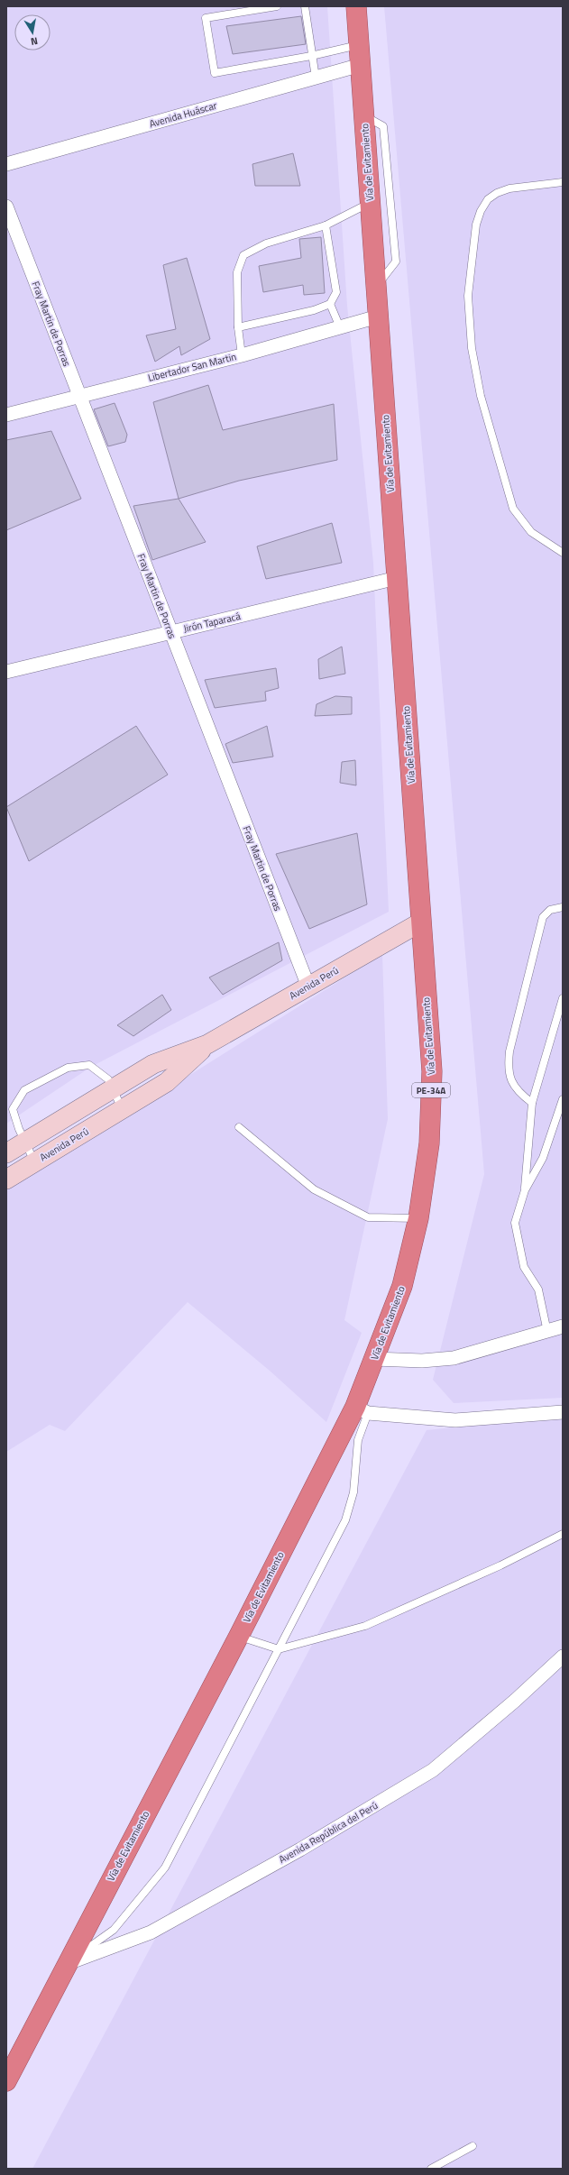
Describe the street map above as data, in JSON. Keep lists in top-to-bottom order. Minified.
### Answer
{"streets":{"highway":["Vía de Evitamiento","PE-34A"],"main road":["Avenida Perú"],"street":["Avenida Huáscar","Fray Martin de Porras","Libertador San Martin","Jirón Taparacá","Avenida República del Perú"]},"crossings":[["Avenida Huáscar","Vía de Evitamiento"],["Vía de Evitamiento","Libertador San Martin"],["Vía de Evitamiento","Jirón Taparacá"],["Vía de Evitamiento","Avenida Perú"],["Vía de Evitamiento","Avenida República del Perú"],["Fray Martin de Porras","Libertador San Martin"],["Fray Martin de Porras","Jirón Taparacá"],["Fray Martin de Porras","Avenida Perú"]],"north":"bottom"}
